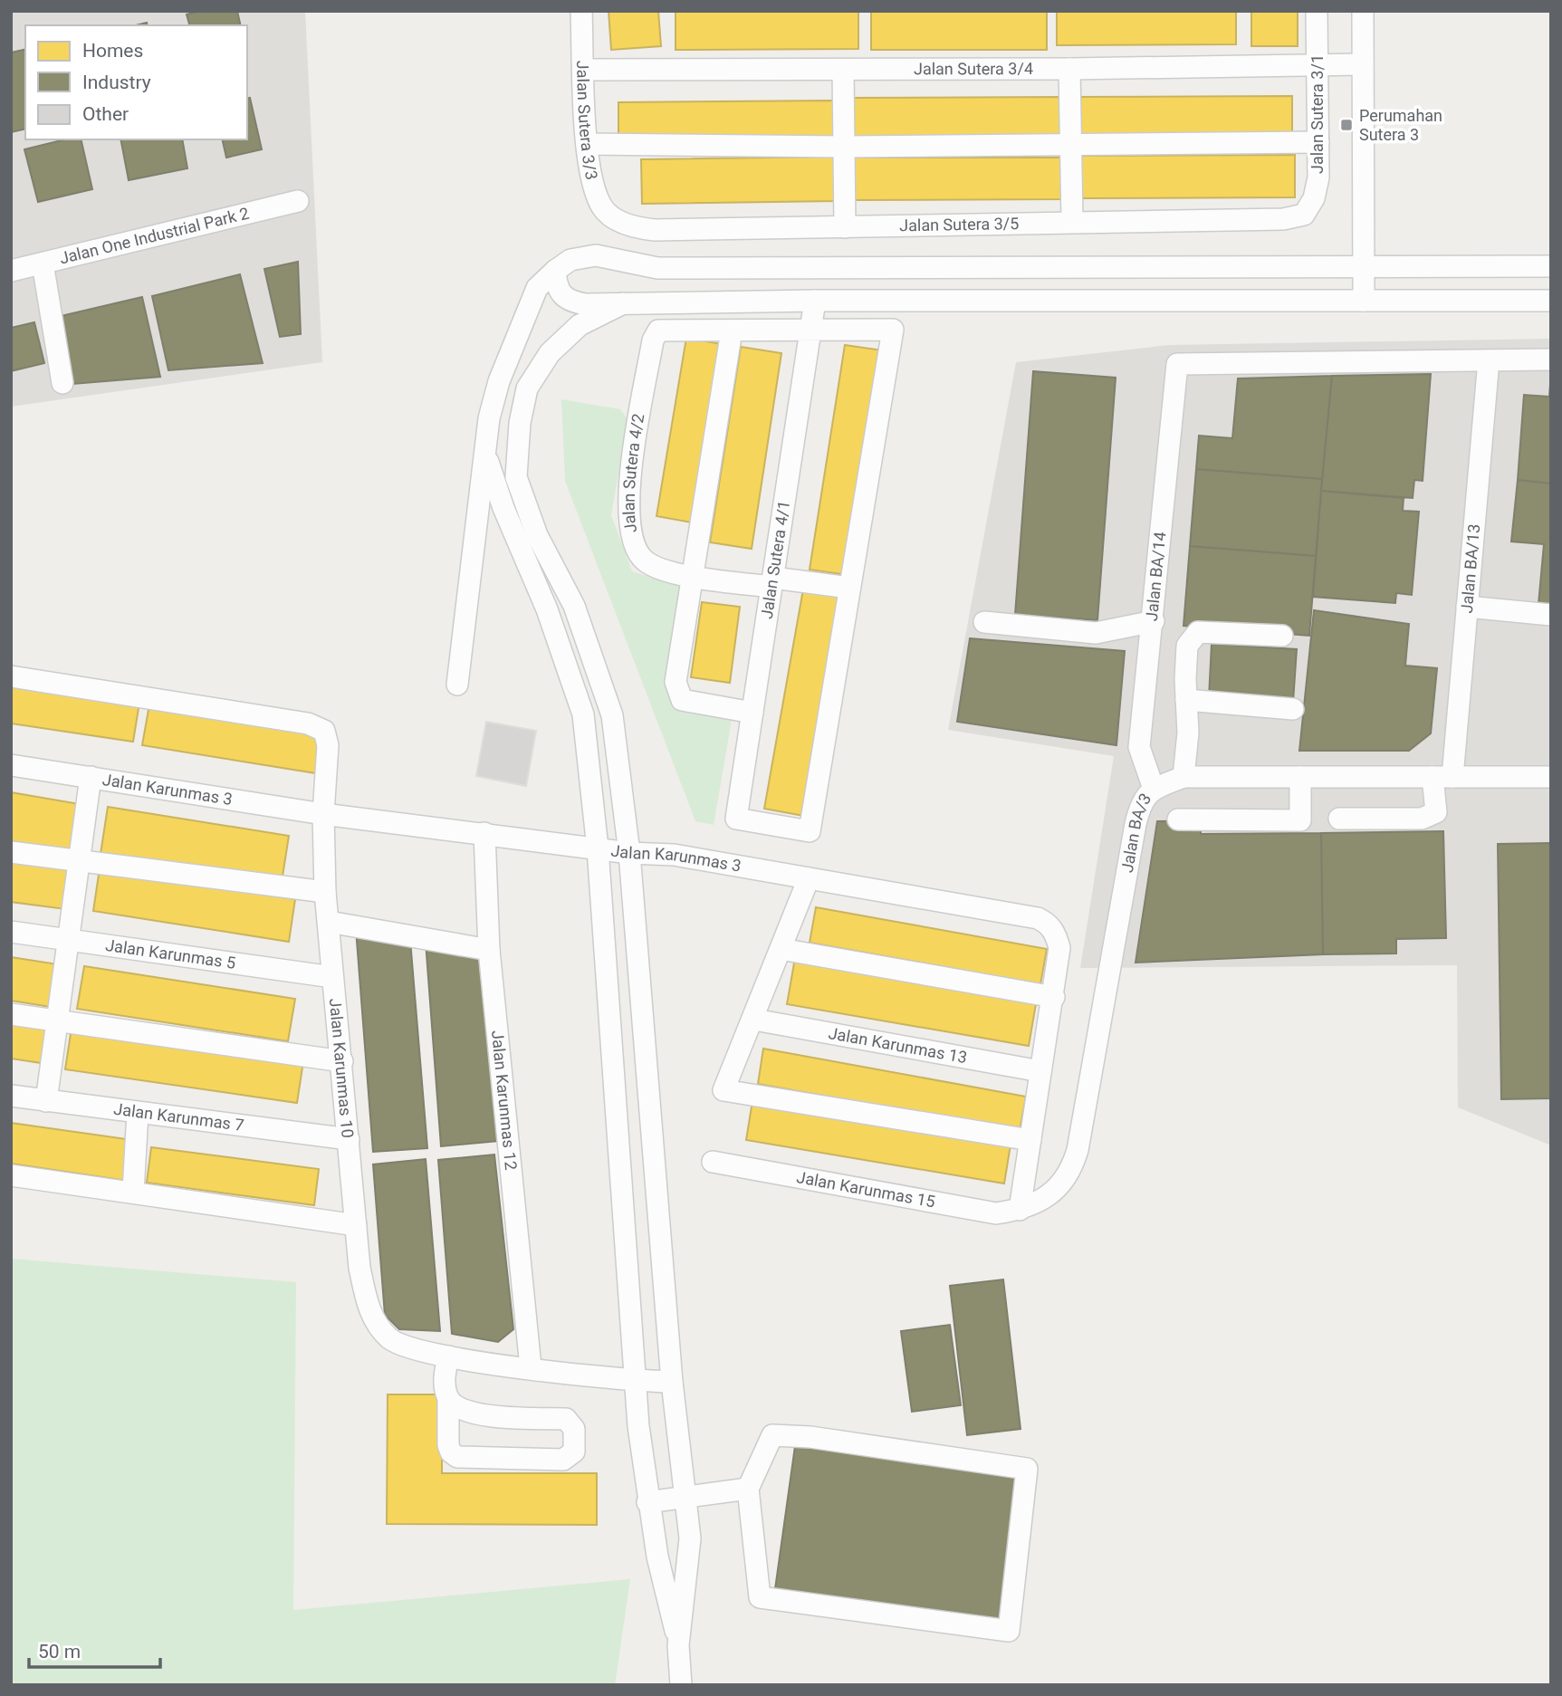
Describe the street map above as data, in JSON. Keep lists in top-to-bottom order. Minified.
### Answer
{"streets":{"street":["Jalan Sutera 3/4","Jalan Sutera 3/1","Jalan Sutera 3/3","Jalan Sutera 3/5","Jalan One Industrial Park 2","Jalan Sutera 4/2","Jalan Sutera 4/1","Jalan BA/13","Jalan BA/14","Jalan Karunmas 3","Jalan BA/3","Jalan Karunmas 5","Jalan Karunmas 13","Jalan Karunmas 10","Jalan Karunmas 12","Jalan Karunmas 7","Jalan Karunmas 15"]},"crossings":[["Jalan Sutera 3/4","Jalan Sutera 3/1"],["Jalan Sutera 3/4","Jalan Sutera 3/3"],["Jalan Sutera 3/1","Jalan Sutera 3/5"],["Jalan Sutera 3/3","Jalan Sutera 3/5"],["Jalan Sutera 4/2","Jalan Sutera 4/1"],["Jalan BA/13","Jalan BA/14"],["Jalan BA/13","Jalan BA/3"],["Jalan BA/14","Jalan BA/3"],["Jalan Karunmas 3","Jalan BA/3"],["Jalan Karunmas 3","Jalan Karunmas 13"],["Jalan Karunmas 3","Jalan Karunmas 10"],["Jalan Karunmas 3","Jalan Karunmas 12"],["Jalan Karunmas 3","Jalan Karunmas 15"],["Jalan BA/3","Jalan Karunmas 15"],["Jalan Karunmas 5","Jalan Karunmas 10"],["Jalan Karunmas 10","Jalan Karunmas 7"]],"places":{"transit":["Perumahan Sutera 3"]},"legend":["Homes","Industry","Other"],"scale_bar":"50 m"}
